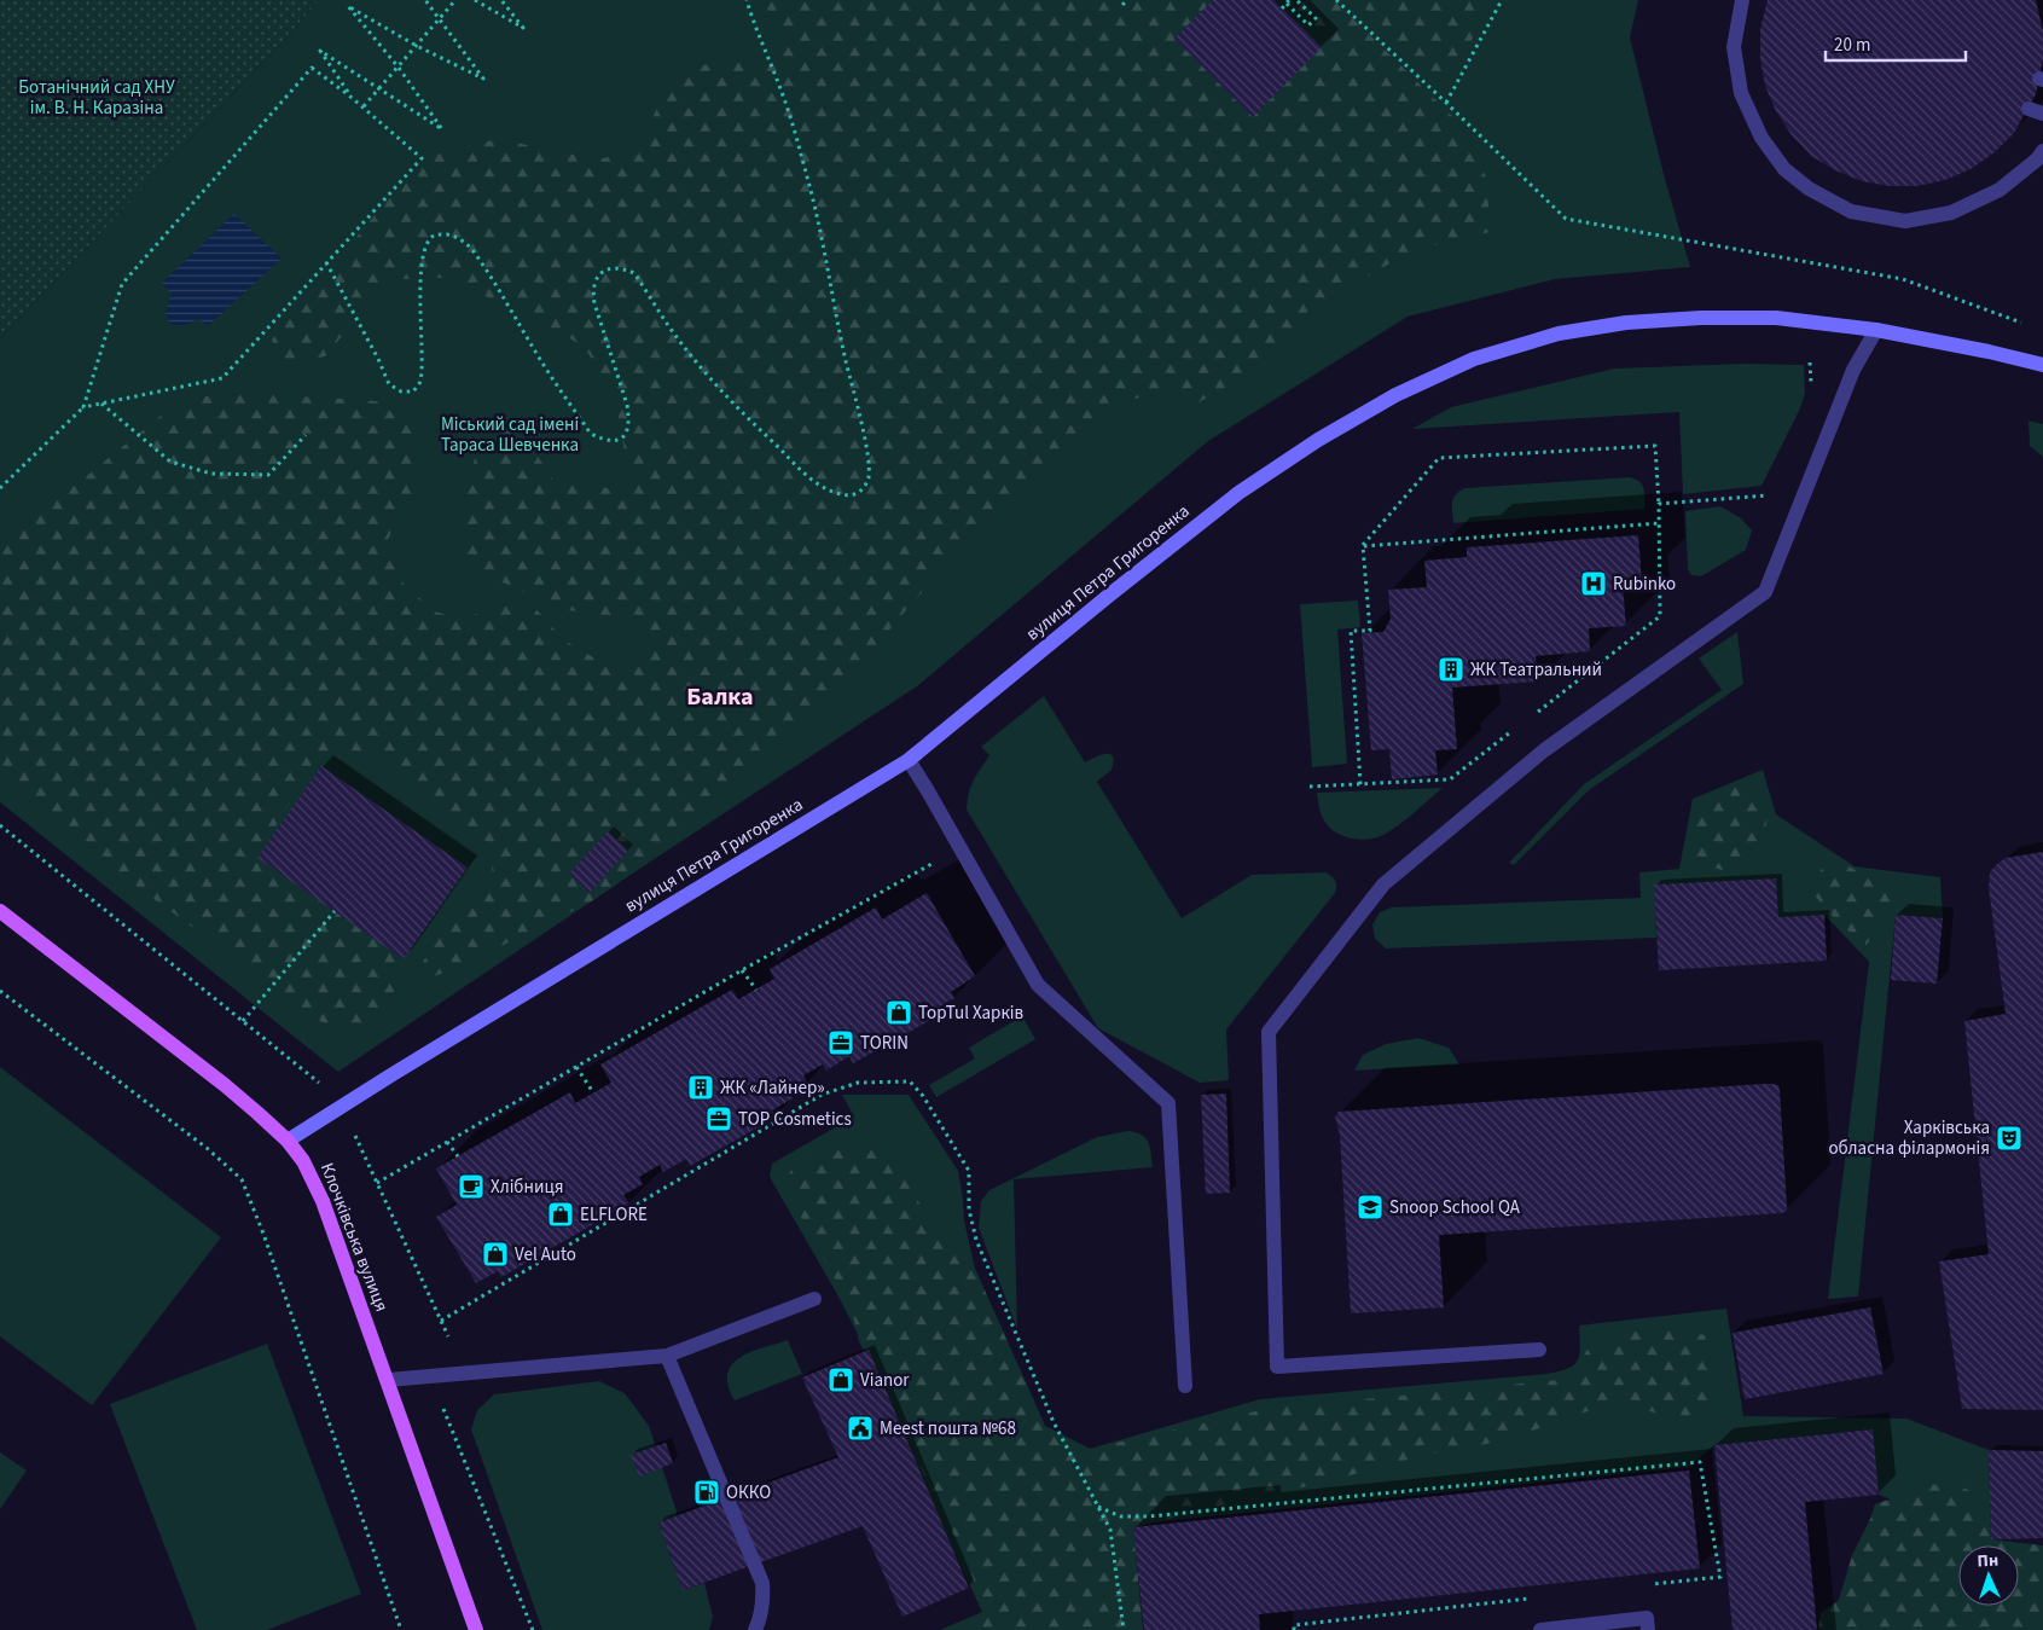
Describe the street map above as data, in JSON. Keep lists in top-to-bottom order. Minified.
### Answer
{"streets":{"main road":["Клочківська вулиця"],"street":["вулиця Петра Григоренка"]},"crossings":[["вулиця Петра Григоренка","Клочківська вулиця"]],"districts":["Балка"],"parks":["Ботанічний сад ХНУ ім. В. Н. Каразіна","Міський сад імені Тараса Шевченка"],"places":{"hospital":["Rubinko"],"building":["ЖК Театральний","ЖК «Лайнер»"],"shop":["TopTul Харків","ELFLORE","Vel Auto","Vianor"],"office":["TORIN","TOP Cosmetics"],"theatre":["Харківська обласна філармонія"],"cafe":["Хлібниця"],"school or university":["Snoop School QA"],"public building":["Meest пошта №68"],"fuel station":["ОККО"]},"scale_bar":"20 m","north":"top"}
